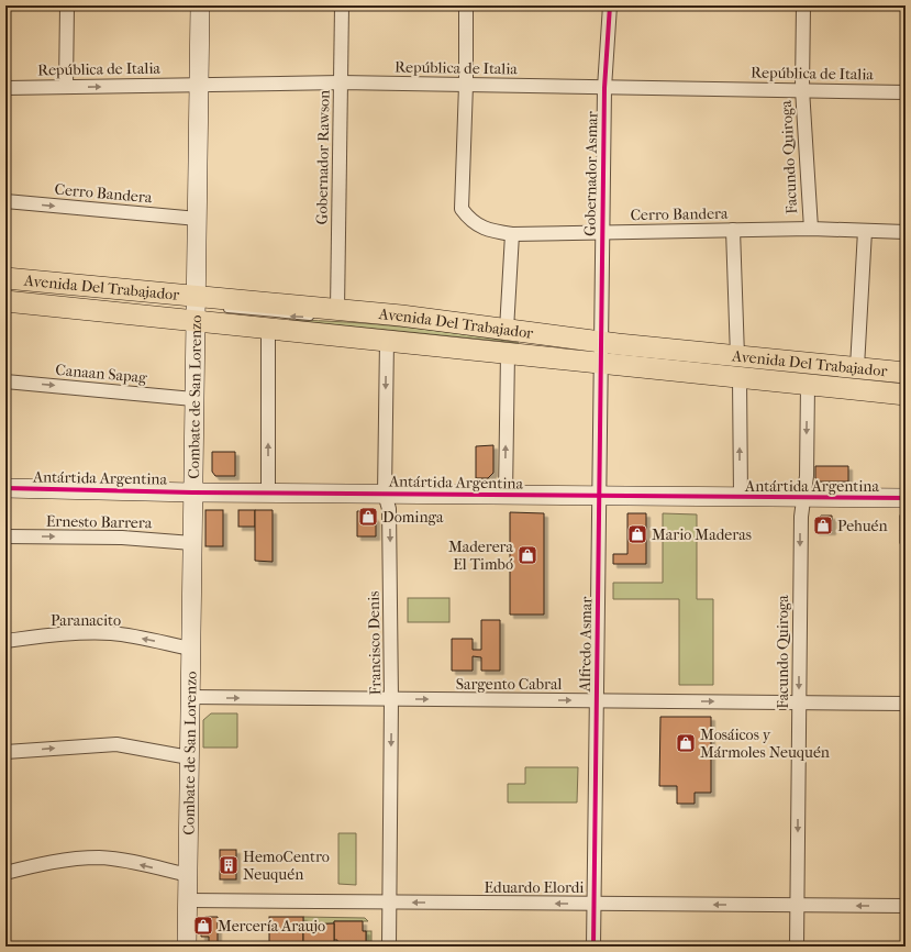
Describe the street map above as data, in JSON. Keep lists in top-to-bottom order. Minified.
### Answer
{"streets":{"main road":["Avenida Del Trabajador","Combate de San Lorenzo","Antártida Argentina"],"street":["República de Italia","Gobernador Rawson","Facundo Quiroga","Gobernador Asmar","Cerro Bandera","Canaan Sapag","Ernesto Barrera","Paranacito","Francisco Denis","Alfredo Asmar","Sargento Cabral","Eduardo Elordi"]},"crossings":[["República de Italia","Gobernador Rawson"],["República de Italia","Facundo Quiroga"],["República de Italia","Gobernador Asmar"],["República de Italia","Cerro Bandera"],["República de Italia","Combate de San Lorenzo"],["Gobernador Rawson","Avenida Del Trabajador"],["Facundo Quiroga","Cerro Bandera"],["Facundo Quiroga","Avenida Del Trabajador"],["Facundo Quiroga","Antártida Argentina"],["Facundo Quiroga","Sargento Cabral"],["Facundo Quiroga","Eduardo Elordi"],["Gobernador Asmar","Cerro Bandera"],["Gobernador Asmar","Avenida Del Trabajador"],["Gobernador Asmar","Alfredo Asmar"],["Cerro Bandera","Combate de San Lorenzo"],["Avenida Del Trabajador","Combate de San Lorenzo"],["Avenida Del Trabajador","Francisco Denis"],["Avenida Del Trabajador","Alfredo Asmar"],["Canaan Sapag","Combate de San Lorenzo"],["Combate de San Lorenzo","Antártida Argentina"],["Combate de San Lorenzo","Ernesto Barrera"],["Combate de San Lorenzo","Paranacito"],["Combate de San Lorenzo","Sargento Cabral"],["Combate de San Lorenzo","Eduardo Elordi"],["Antártida Argentina","Francisco Denis"],["Antártida Argentina","Alfredo Asmar"],["Francisco Denis","Sargento Cabral"],["Francisco Denis","Eduardo Elordi"],["Alfredo Asmar","Sargento Cabral"],["Alfredo Asmar","Eduardo Elordi"]],"one_way":["Facundo Quiroga","Canaan Sapag","Ernesto Barrera","Francisco Denis","Sargento Cabral","Eduardo Elordi"],"places":{"shop":["Dominga","Pehuén","Mario Maderas","Maderera El Timbó","Mosáicos y Mármoles Neuquén","Mercería Araujo"],"building":["HemoCentro Neuquén"]}}
